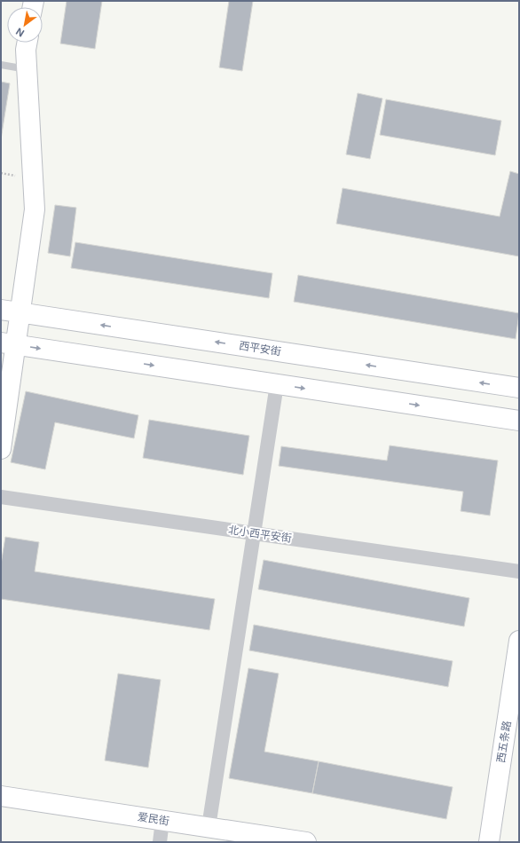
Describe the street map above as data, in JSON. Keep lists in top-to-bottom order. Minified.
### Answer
{"streets":{"main road":["西平安街","西五条路","爱民街"],"street":["北小西平安街"]},"north":"bottom left"}
